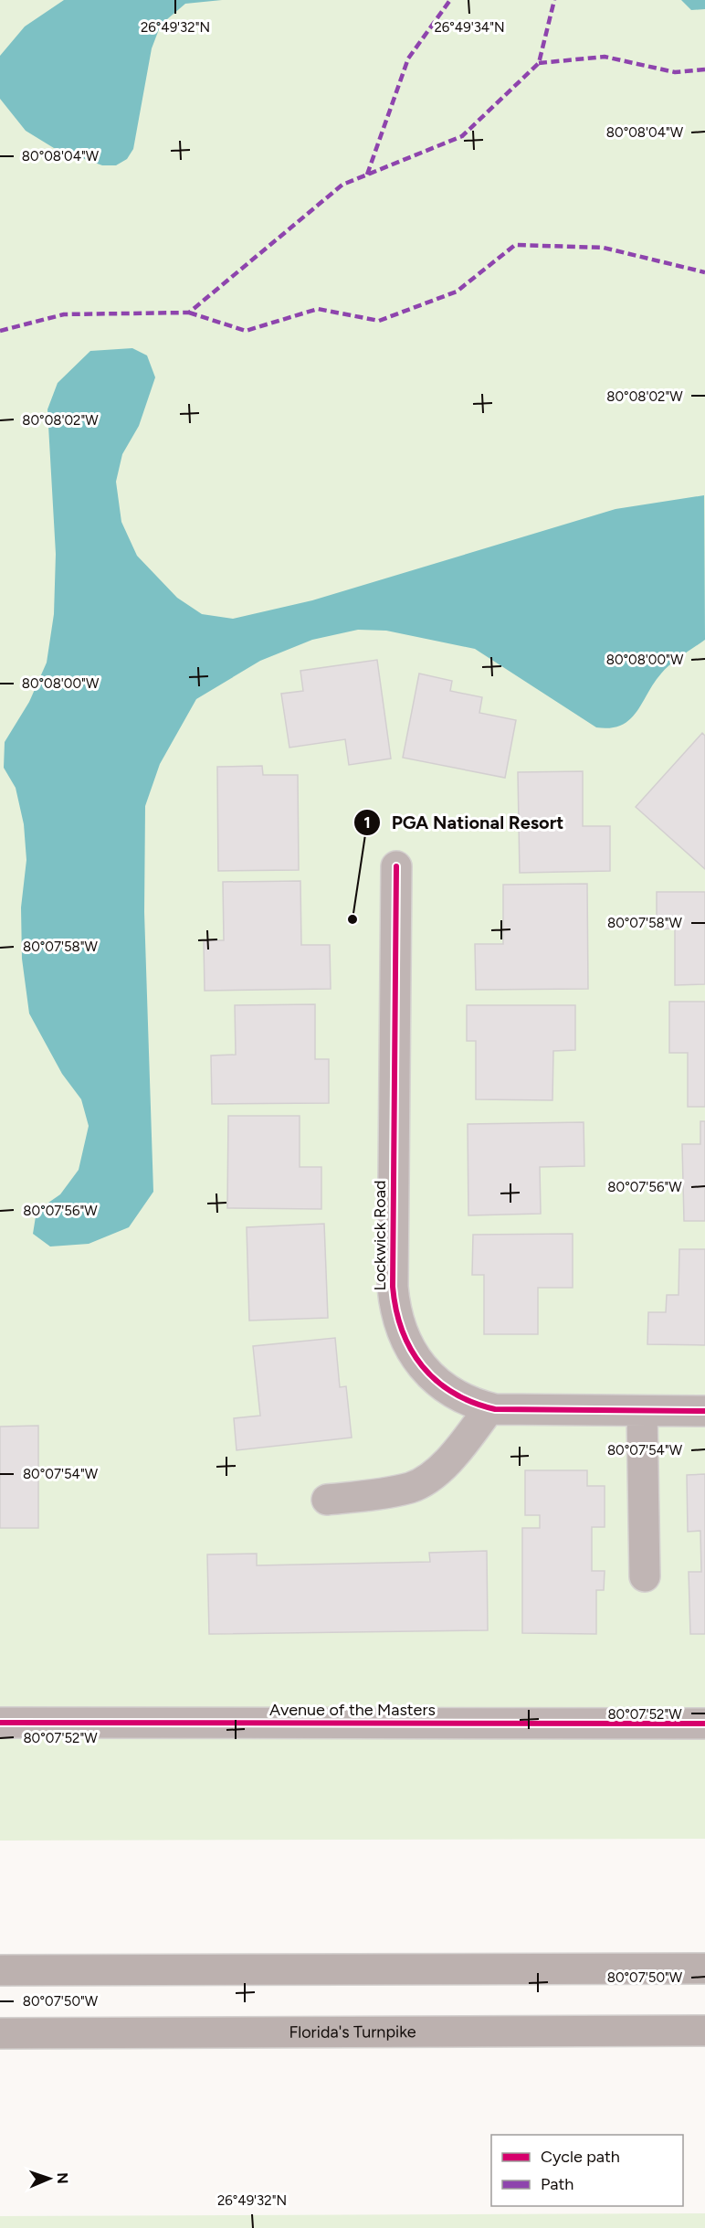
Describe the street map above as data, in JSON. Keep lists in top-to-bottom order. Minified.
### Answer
{"streets":{"highway":["Florida's Turnpike"],"street":["Lockwick Road","Avenue of the Masters"]},"places":["PGA National Resort"],"legend":["Cycle path","Path"],"north":"right","coordinates":["26°49'32\"N","26°49'34\"N","80°08'04\"W","80°08'02\"W","80°08'00\"W","80°07'58\"W","80°07'56\"W","80°07'54\"W","80°07'52\"W","80°07'50\"W"]}
